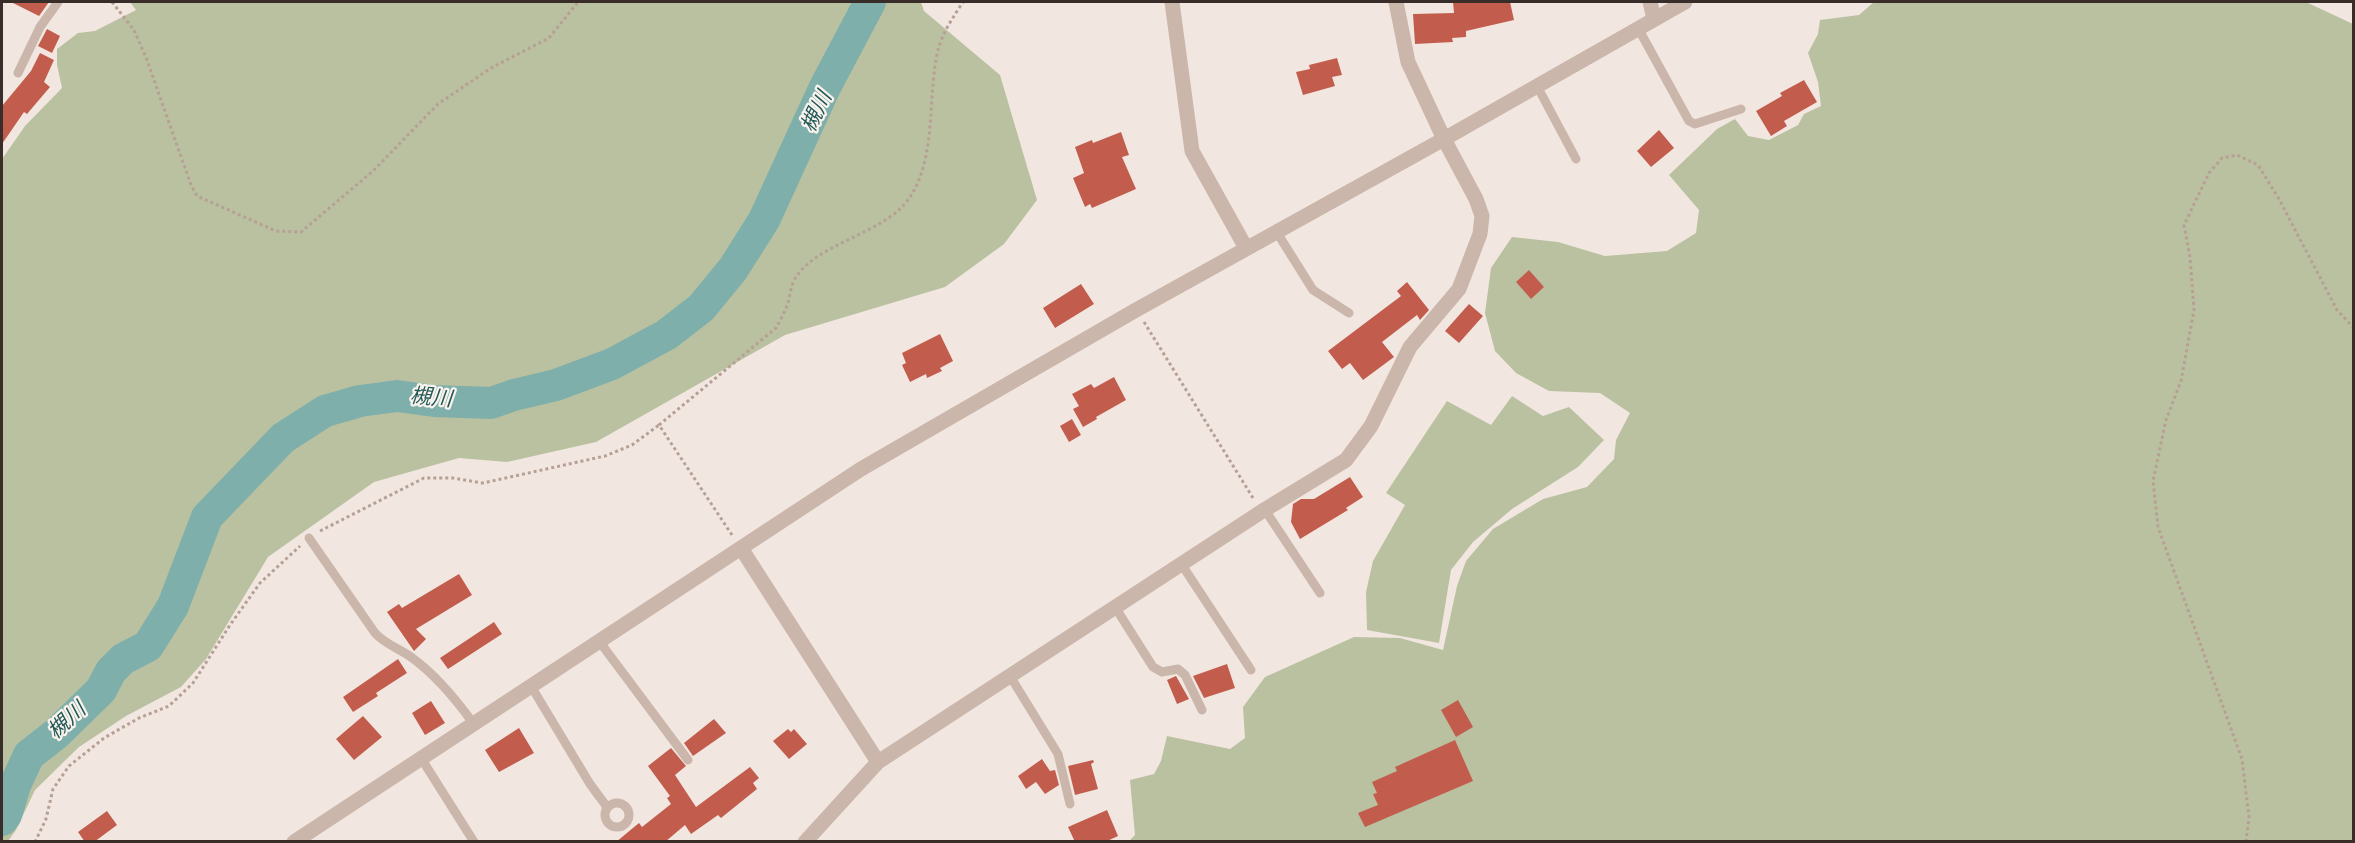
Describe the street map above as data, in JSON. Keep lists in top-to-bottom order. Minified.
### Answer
{"water":["槻川"]}
